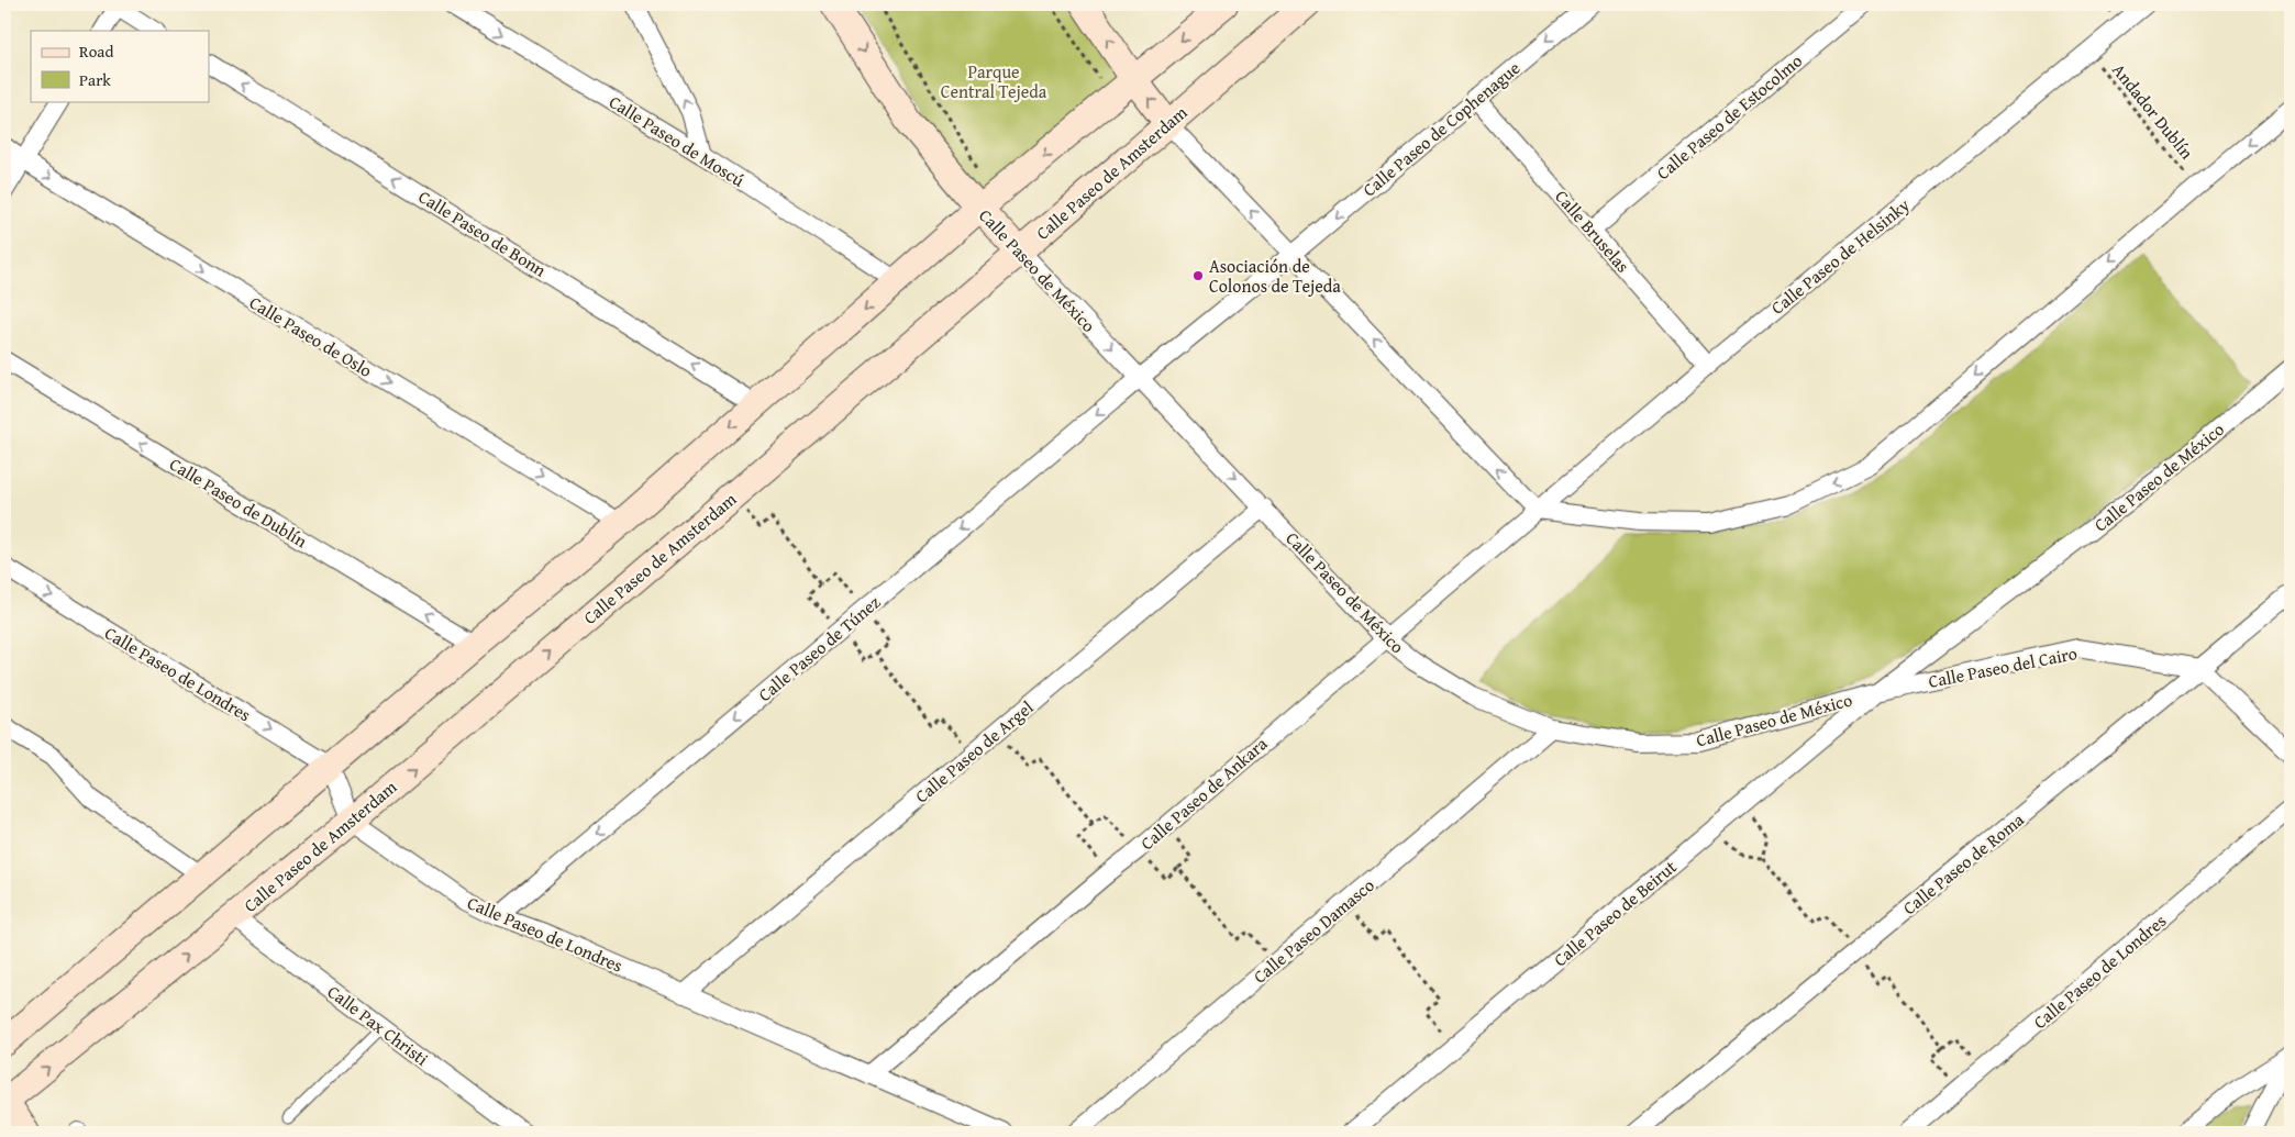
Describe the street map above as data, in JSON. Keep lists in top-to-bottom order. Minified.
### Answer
{"streets":{"main road":["Calle Paseo de Amsterdam","Calle Paseo de México"],"street":["Calle Paseo de Estocolmo","Calle Paseo de Cophenague","Calle Paseo de Moscú","Calle Bruselas","Calle Paseo de Bonn","Calle Paseo de Helsinky","Calle Paseo de Oslo","Calle Paseo de Dublín","Calle Paseo de Túnez","Calle Paseo del Cairo","Calle Paseo de Londres","Calle Paseo de Argel","Calle Paseo de Ankara","Calle Paseo de Roma","Calle Paseo de Beirut","Calle Paseo Damasco","Calle Pax Christi"],"path":["Andador Dublín"]},"crossings":[["Andador Dublín","Calle Paseo de Helsinky"],["Calle Paseo de Estocolmo","Calle Bruselas"],["Calle Paseo de Cophenague","Calle Bruselas"],["Calle Paseo de Cophenague","Calle Paseo de México"],["Calle Paseo de Cophenague","Calle Paseo de Túnez"],["Calle Paseo de Amsterdam","Calle Paseo de México"],["Calle Paseo de Amsterdam","Calle Paseo de Londres"],["Calle Paseo de Amsterdam","Calle Pax Christi"],["Calle Bruselas","Calle Paseo de Helsinky"],["Calle Paseo de Helsinky","Calle Paseo de Ankara"],["Calle Paseo de México","Calle Paseo de Túnez"],["Calle Paseo de México","Calle Paseo del Cairo"],["Calle Paseo de México","Calle Paseo de Argel"],["Calle Paseo de México","Calle Paseo de Ankara"],["Calle Paseo de México","Calle Paseo de Beirut"],["Calle Paseo de México","Calle Paseo Damasco"],["Calle Paseo de Túnez","Calle Paseo de Londres"],["Calle Paseo del Cairo","Calle Paseo de Roma"],["Calle Paseo del Cairo","Calle Paseo de Beirut"],["Calle Paseo de Londres","Calle Paseo de Argel"],["Calle Paseo de Londres","Calle Paseo de Ankara"]],"one_way":["Calle Paseo de Cophenague","Calle Paseo de Moscú","Calle Paseo de Bonn","Calle Paseo de Oslo","Calle Paseo de Dublín","Calle Paseo de Túnez"],"parks":["Parque Central Tejeda"],"places":["Asociación de Colonos de Tejeda"],"legend":["Road","Park"]}
